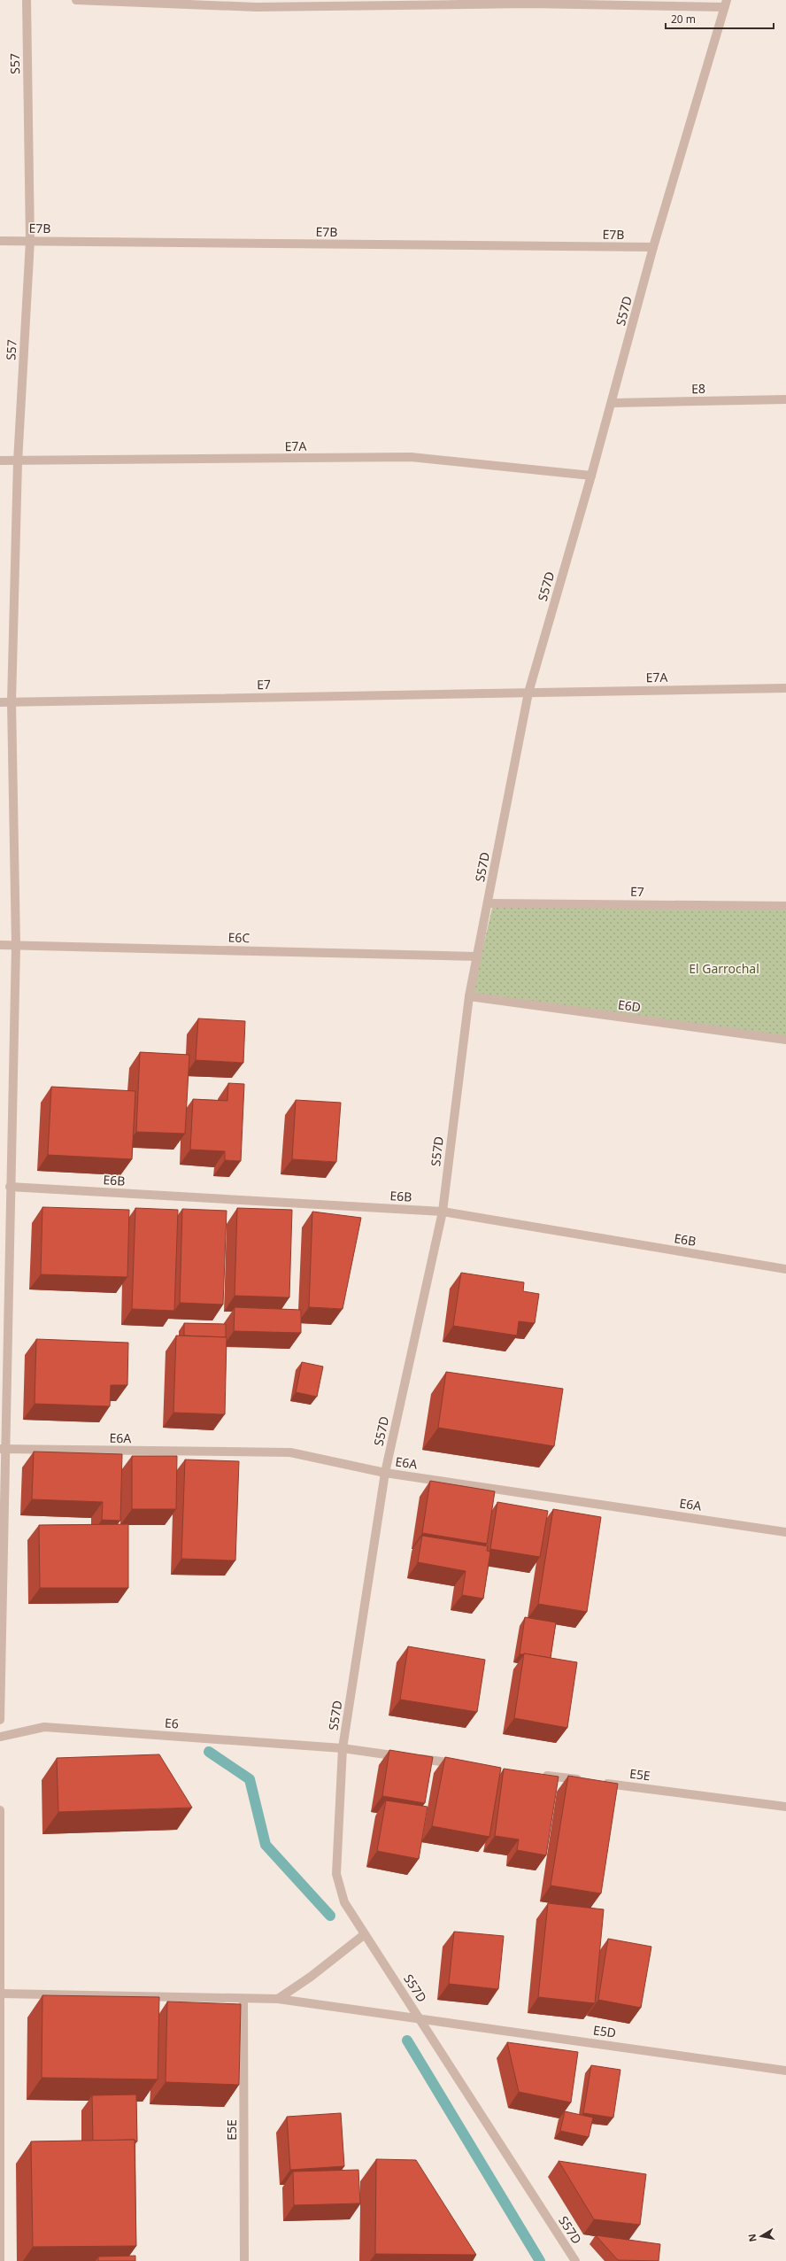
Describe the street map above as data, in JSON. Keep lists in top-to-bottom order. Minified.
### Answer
{"streets":{"street":["S57","E7B","S57D","E8","E7A","E7","E6C","E6D","E6B","E6A","E6","E5E","E5D"]},"crossings":[["S57","E7B"],["S57","E7A"],["S57","E7"],["S57","E6C"],["S57","E6B"],["S57","E6A"],["E7B","S57D"],["S57D","E8"],["S57D","E7A"],["S57D","E7"],["S57D","E6C"],["S57D","E6D"],["S57D","E6B"],["S57D","E6A"],["S57D","E6"],["S57D","E5D"],["E7A","E7"]],"parks":["El Garrochal"],"scale_bar":"20 m","north":"left"}
